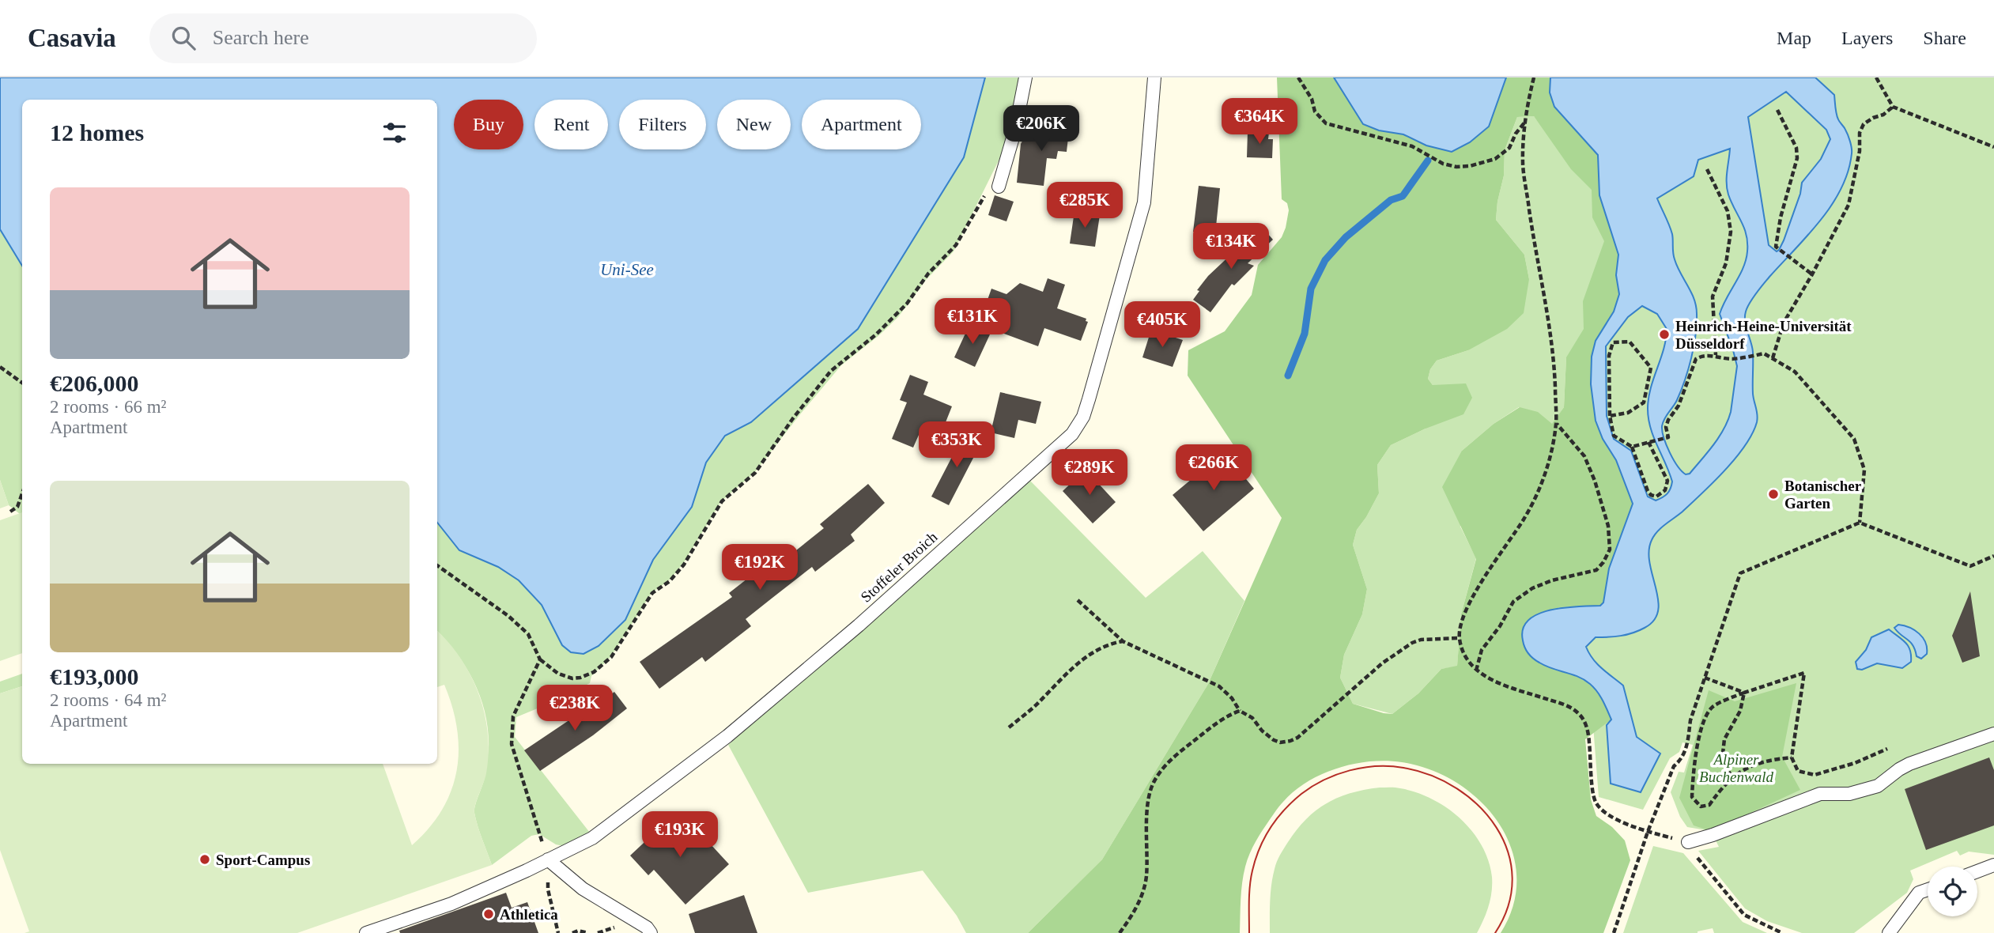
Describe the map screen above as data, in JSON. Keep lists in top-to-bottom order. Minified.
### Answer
{"streets":{"lane":["Stoffeler Broich"]},"water":["Uni-See"],"parks":["Alpiner Buchenwald"],"places":["Heinrich-Heine-Universität Düsseldorf","Botanischer Garten","Sport-Campus","Athletica"],"page":{"header":"Casavia","search":"Search here","nav":["Map","Layers","Share"],"price":["€364K","€206K","€285K","€134K","€131K","€405K","€353K","€266K","€289K","€192K","€238K","€193K"],"chip":["Buy","Rent","Filters","New","Apartment"],"heading":"12 homes","list":[{"name":"€206,000","note":"2 rooms · 66 m² · Apartment"},{"name":"€193,000","note":"2 rooms · 64 m² · Apartment"}]}}
